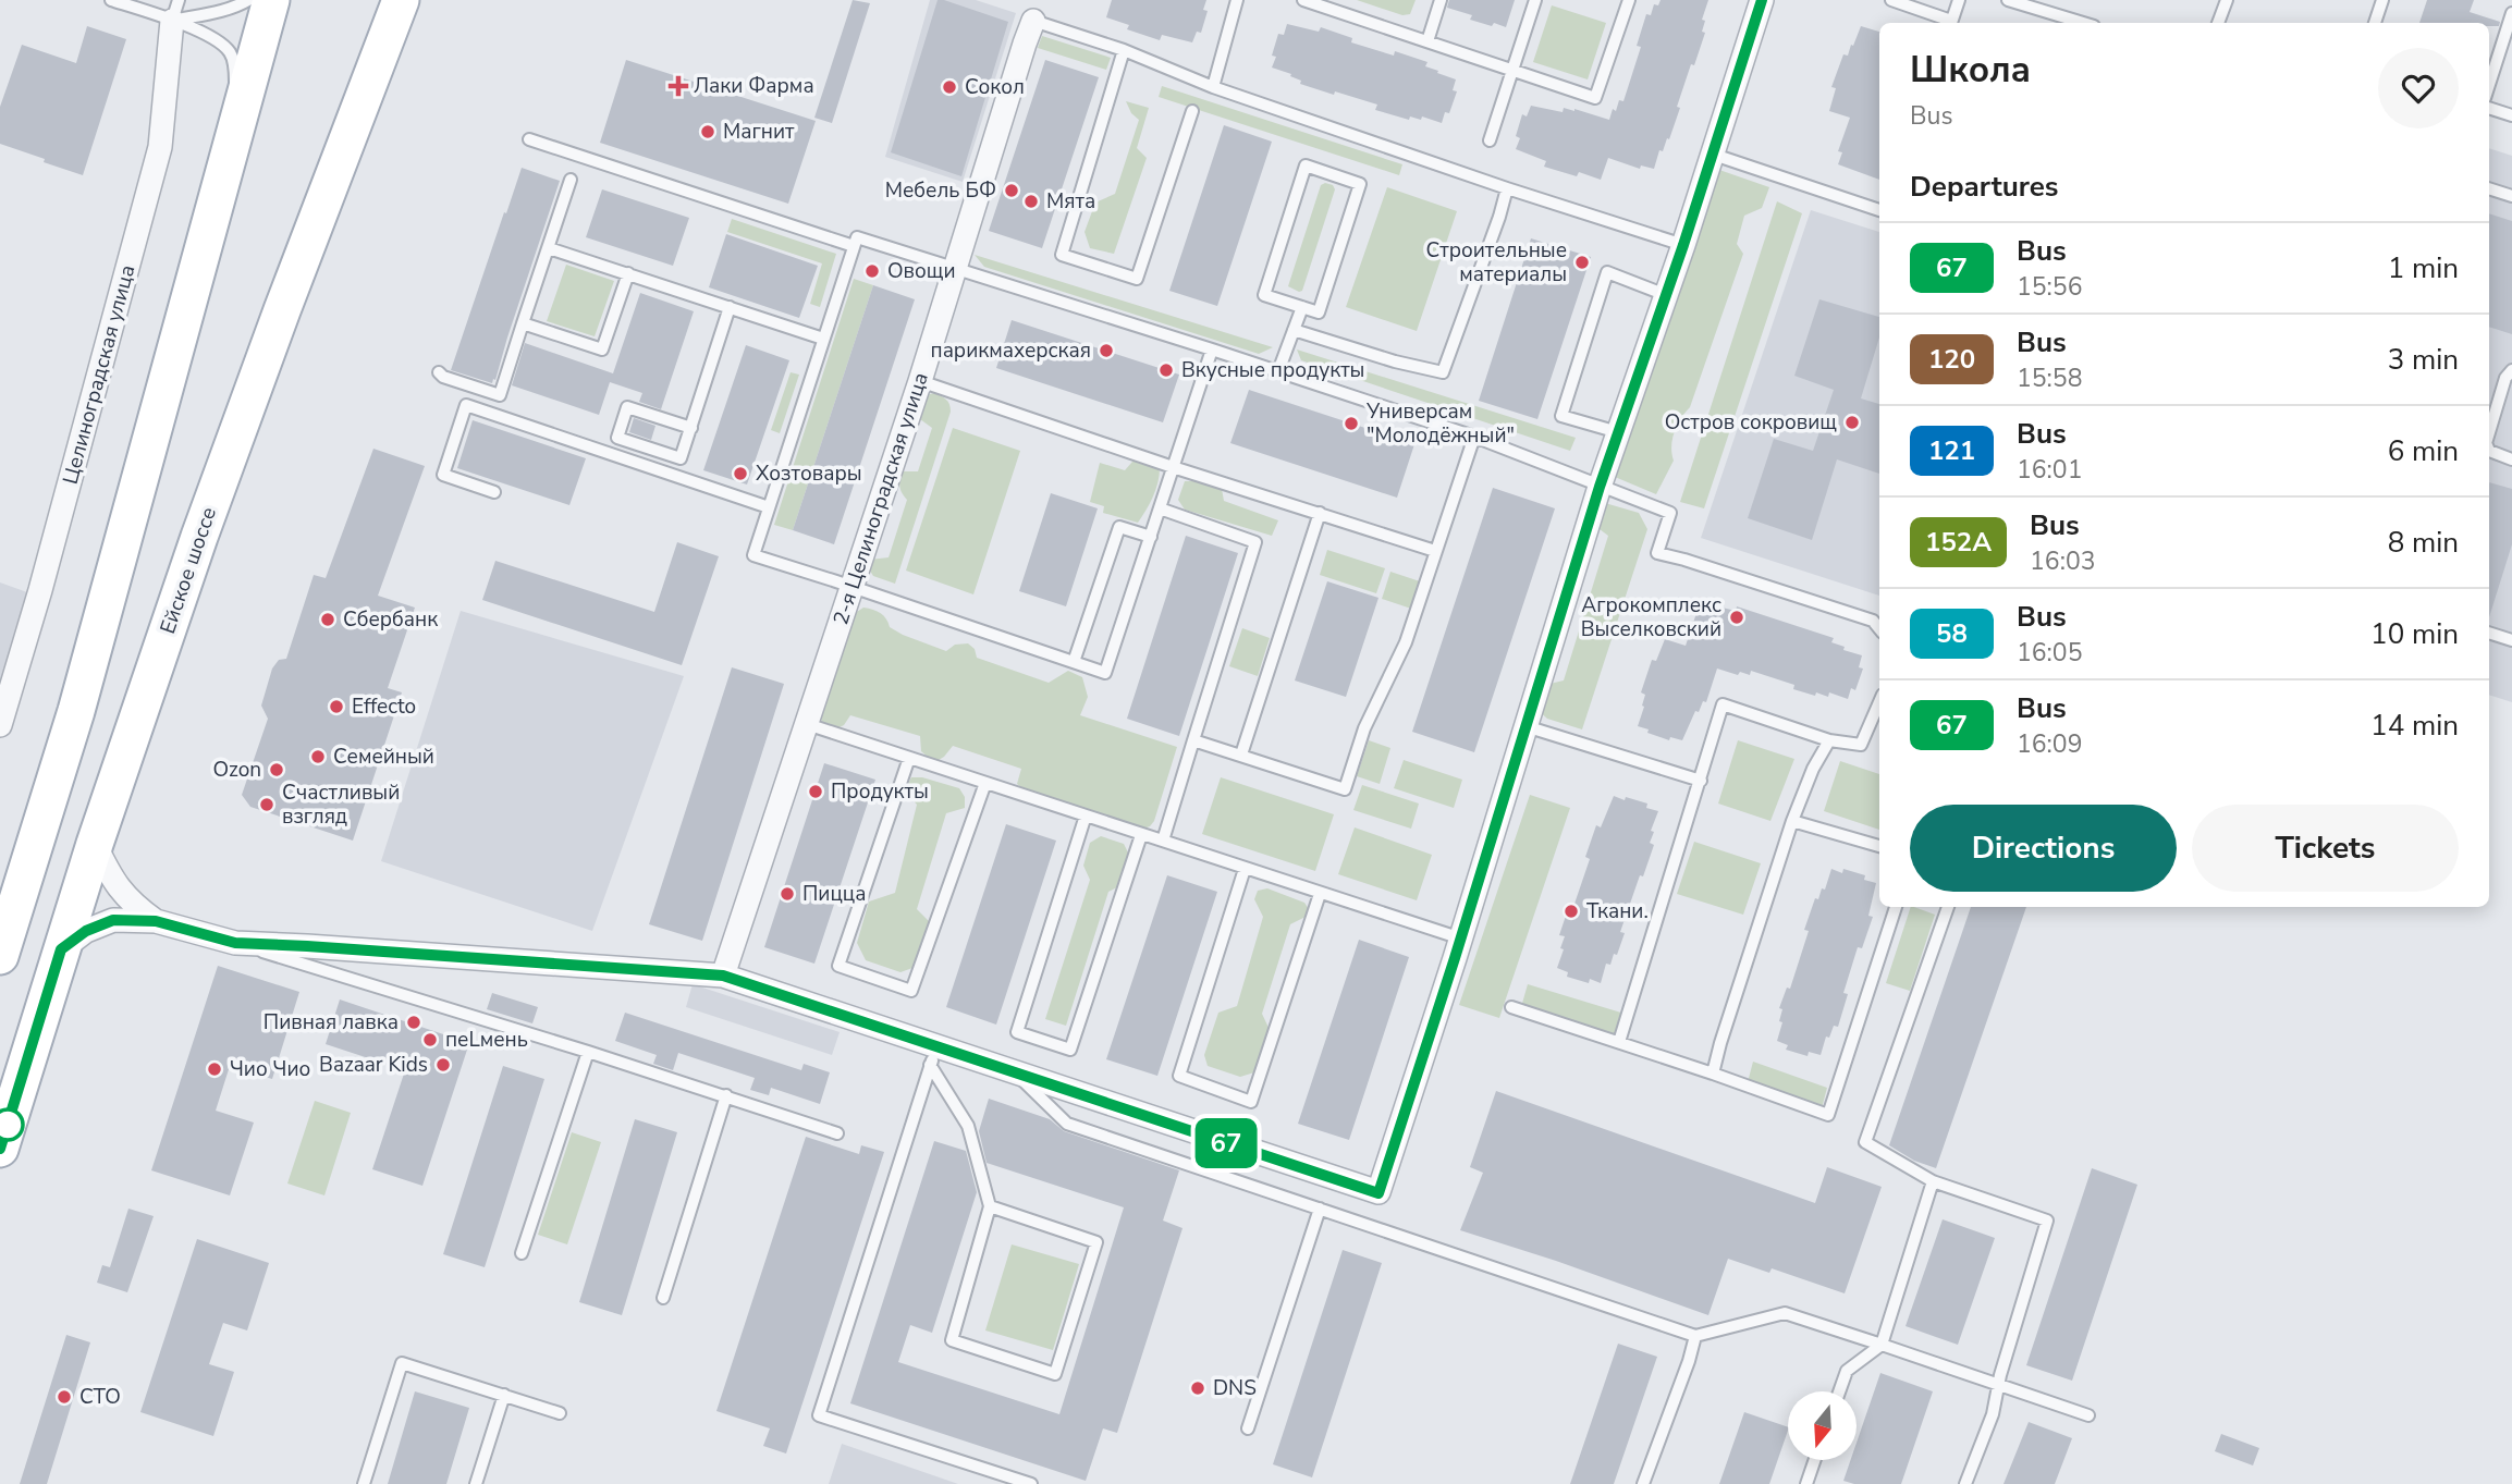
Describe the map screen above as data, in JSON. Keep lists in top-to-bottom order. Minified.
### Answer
{"streets":{"main road":["Ейское шоссе"],"street":["Целиноградская улица","2-я Целиноградская улица"]},"places":{"health":["Лаки Фарма"],"other":["Сокол","Магнит","Мебель БФ","Мята","Строительные материалы","Овощи","парикмахерская","Вкусные продукты","Остров сокровищ","Универсам \"Молодёжный\"","Хозтовары","Агрокомплекс Выселковский","Сбербанк","Effecto","Семейный","Ozon","Продукты","Счастливый взгляд","Пицца","Ткани.","Пивная лавка","пеLмень","Bazaar Kids","Чио Чио","DNS","СТО"]},"lines":["bus line 67"],"north":"bottom","page":{"on_map":"67","heading":[["Школа","Bus"],"Departures"],"list":[{"mark":"67","name":"Bus","note":"15:56","value":"1 min"},{"mark":"120","name":"Bus","note":"15:58","value":"3 min"},{"mark":"121","name":"Bus","note":"16:01","value":"6 min"},{"mark":"152A","name":"Bus","note":"16:03","value":"8 min"},{"mark":"58","name":"Bus","note":"16:05","value":"10 min"},{"mark":"67","name":"Bus","note":"16:09","value":"14 min"}],"buttons":["Directions","Tickets"]}}
